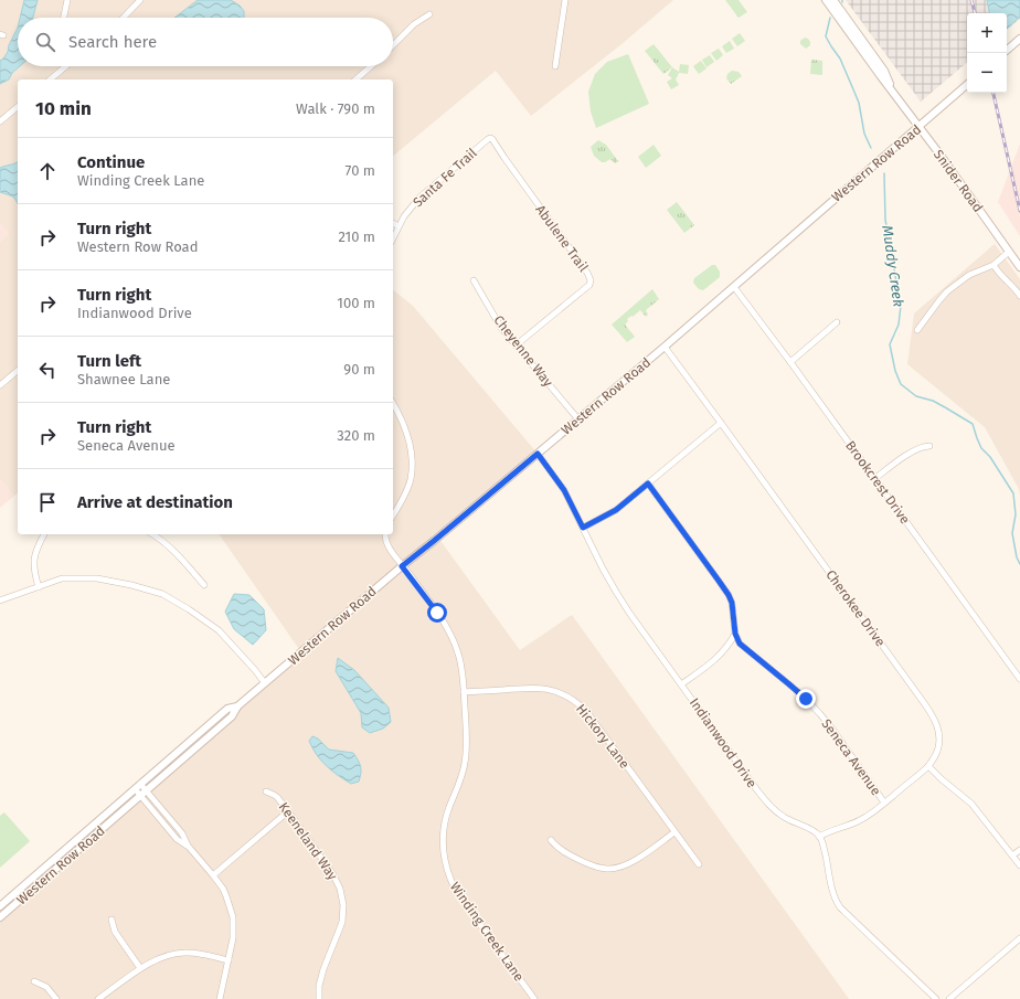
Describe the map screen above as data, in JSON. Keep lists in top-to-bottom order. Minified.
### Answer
{"streets":{"street":["Western Row Road","Santa Fe Trail","Snider Road","Abulene Trail","Cheyenne Way","Brookcrest Drive","Cherokee Drive","Hickory Lane","Indianwood Drive","Seneca Avenue","Keeneland Way","Winding Creek Lane"]},"crossings":[["Western Row Road","Snider Road"],["Western Row Road","Cheyenne Way"],["Western Row Road","Brookcrest Drive"],["Western Row Road","Cherokee Drive"],["Western Row Road","Indianwood Drive"],["Western Row Road","Winding Creek Lane"],["Santa Fe Trail","Abulene Trail"],["Abulene Trail","Cheyenne Way"],["Hickory Lane","Winding Creek Lane"]],"water":["Muddy Creek"],"page":{"map_buttons":["+","−"],"search":"Search here","heading":["10 min","Walk · 790 m"],"list":[["Continue","Winding Creek Lane","70 m"],["Turn right","Western Row Road","210 m"],["Turn right","Indianwood Drive","100 m"],["Turn left","Shawnee Lane","90 m"],["Turn right","Seneca Avenue","320 m"],"Arrive at destination"]}}
